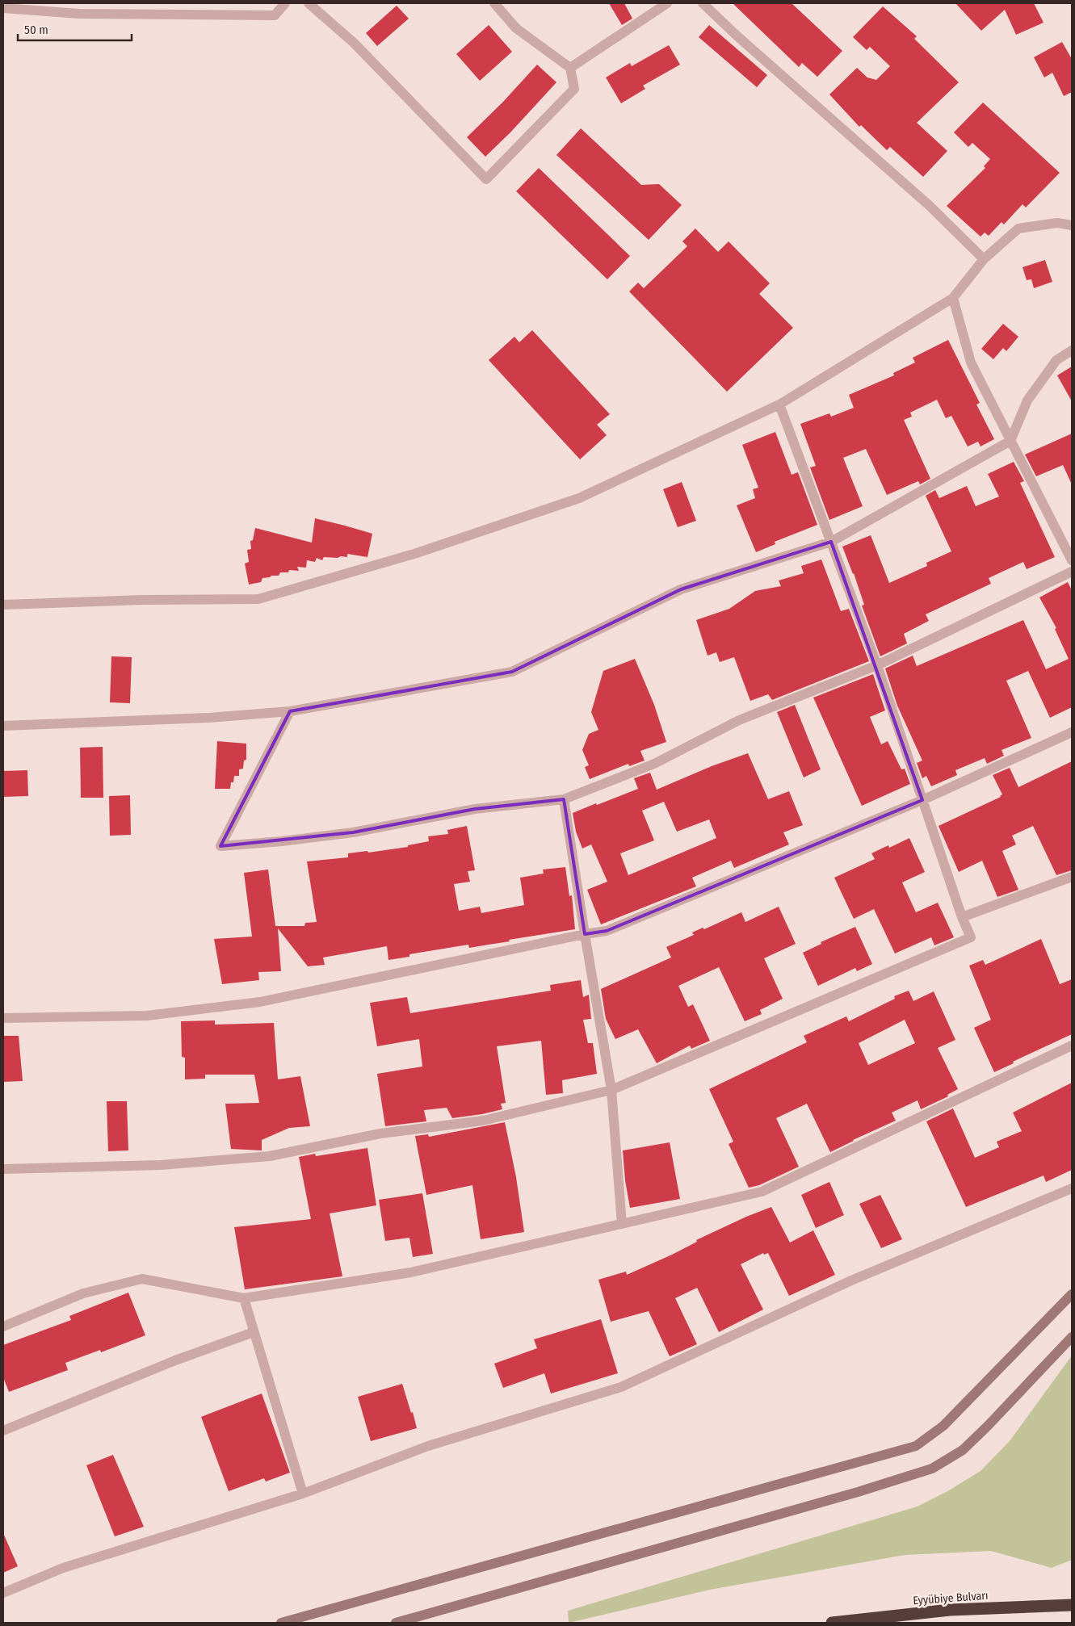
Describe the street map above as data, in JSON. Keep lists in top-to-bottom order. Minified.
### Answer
{"streets":{"highway":["Eyyübiye Bulvarı"]},"scale_bar":"50 m"}
